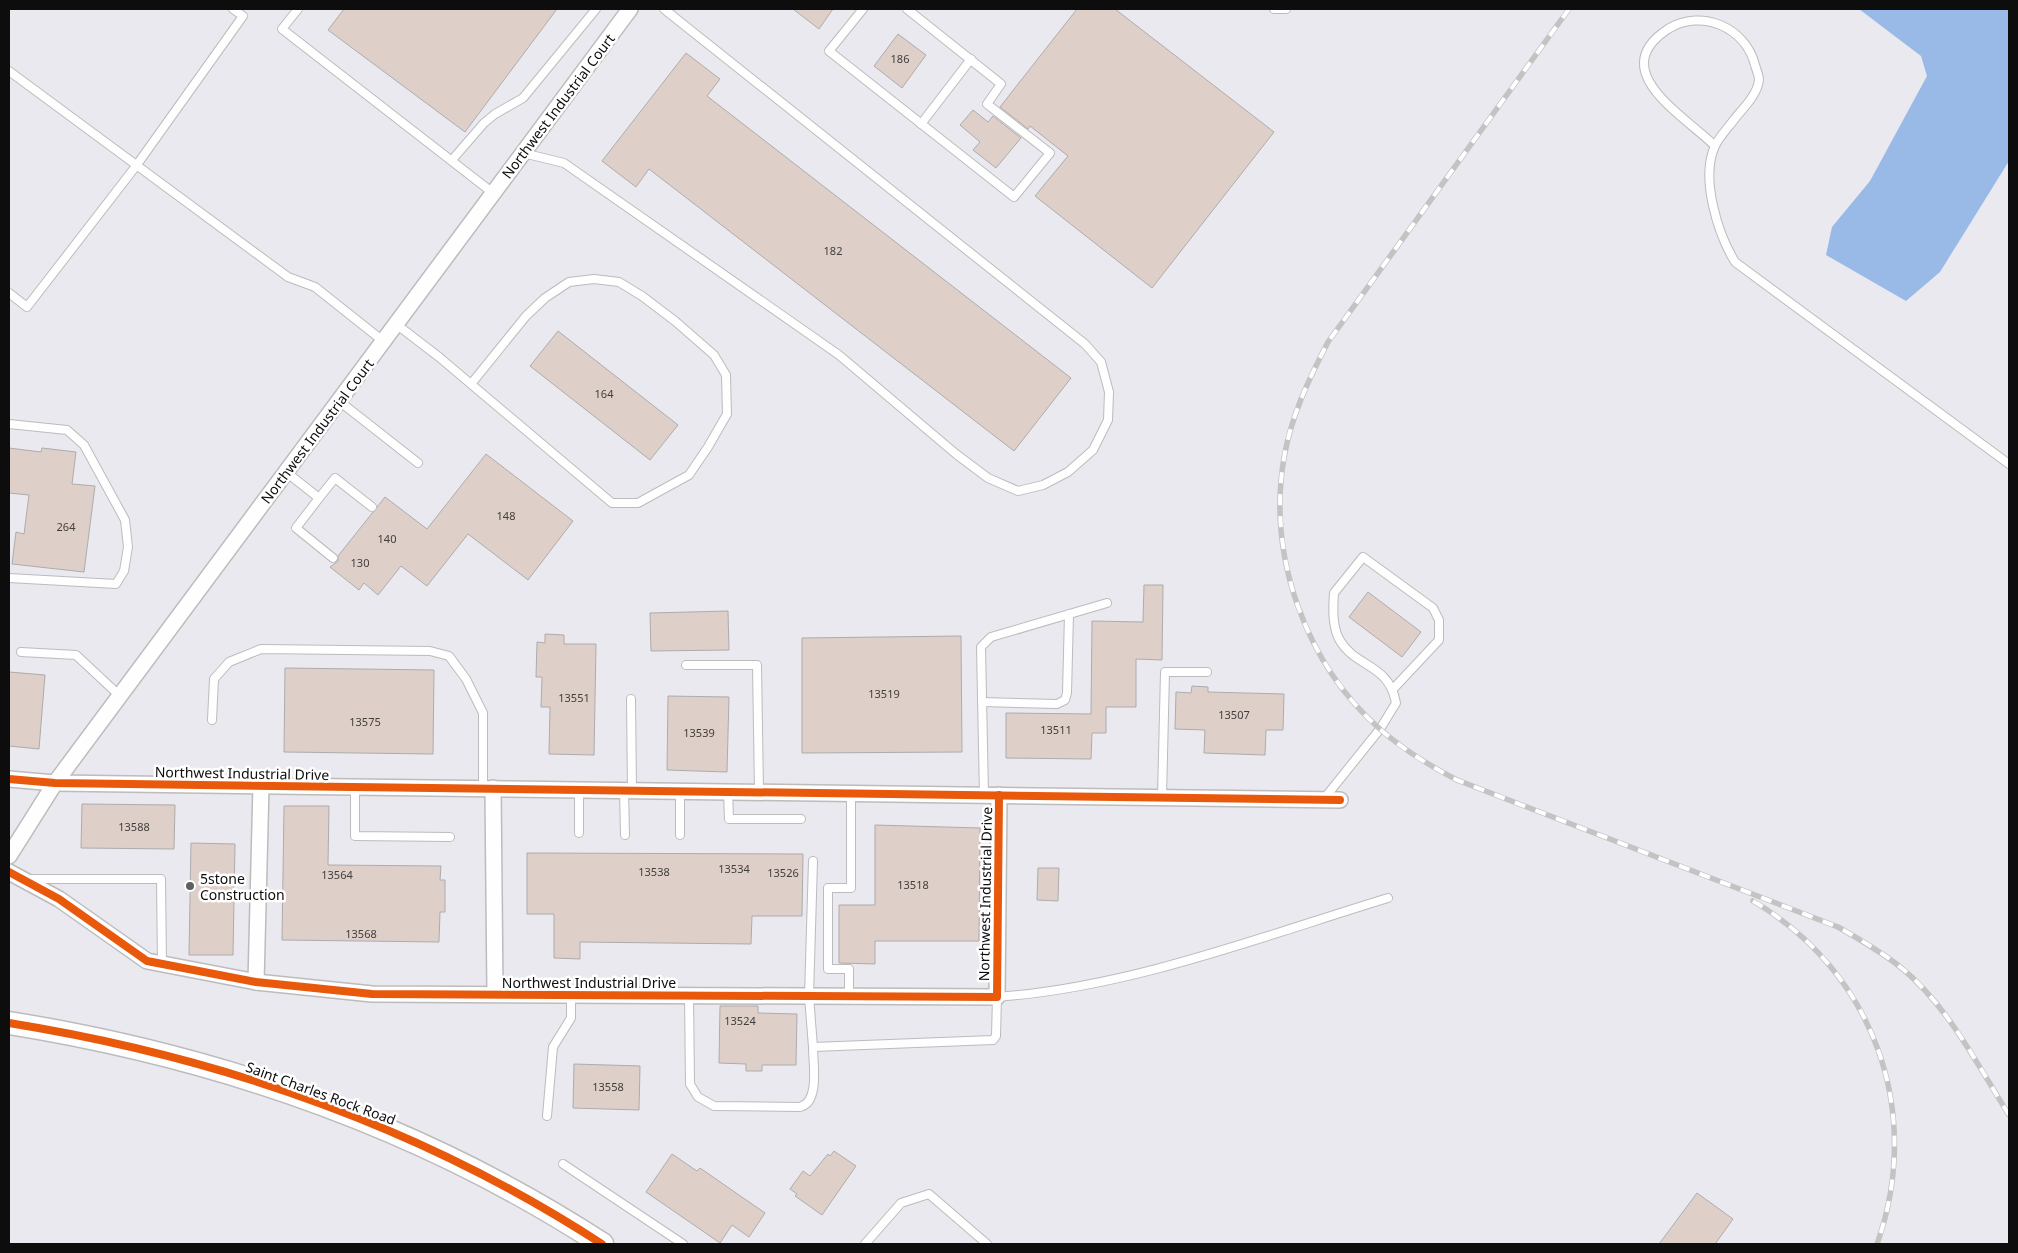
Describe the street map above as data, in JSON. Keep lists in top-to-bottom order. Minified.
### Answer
{"streets":{"main road":["Saint Charles Rock Road"],"street":["Northwest Industrial Court","Northwest Industrial Drive"]},"crossings":[["Northwest Industrial Court","Northwest Industrial Drive"]],"places":["5stone Construction"],"house_numbers":["186","182","164","148","264","140","130","13519","13551","13507","13575","13511","13539","13588","13534","13538","13526","13564","13518","13568","13524","13558"]}
